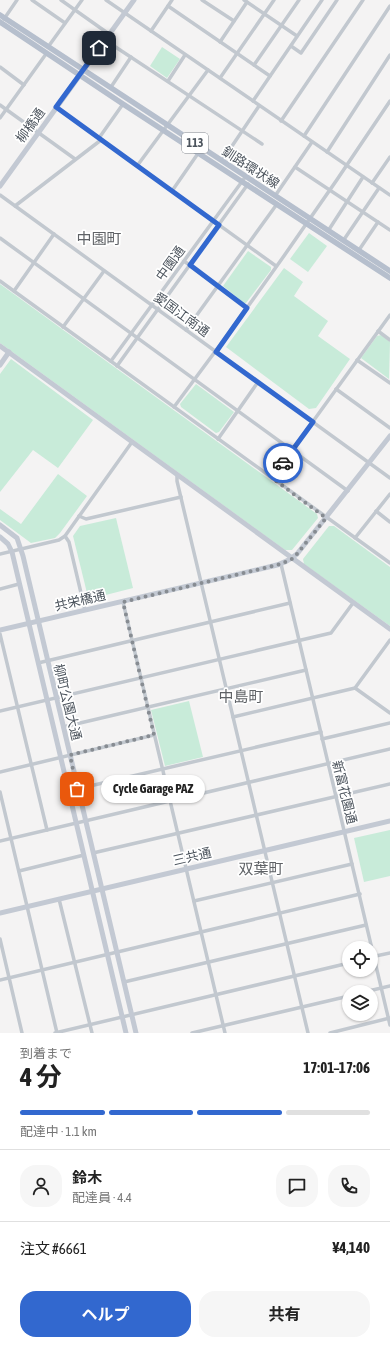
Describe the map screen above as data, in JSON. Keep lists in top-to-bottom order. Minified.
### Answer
{"streets":{"main road":["113","釧路環状線"],"street":["柳橋通","中園通","愛国江南通","共栄橋通","柳町公園大通","新富花園通","三共通"]},"crossings":[["柳橋通","釧路環状線"],["釧路環状線","中園通"],["中園通","愛国江南通"],["愛国江南通","共栄橋通"],["共栄橋通","柳町公園大通"],["共栄橋通","新富花園通"],["柳町公園大通","三共通"],["新富花園通","三共通"]],"districts":["中園町","中島町","双葉町"],"places":["Cycle Garage PAZ"],"page":{"bubble":"Cycle Garage PAZ","heading":["4 分","到着まで","17:01–17:06"],"panel":["鈴木","配達員 · 4.4","注文 #6661","¥4,140"],"bar":"配達中 · 1.1 km","buttons":["ヘルプ","共有"]}}
